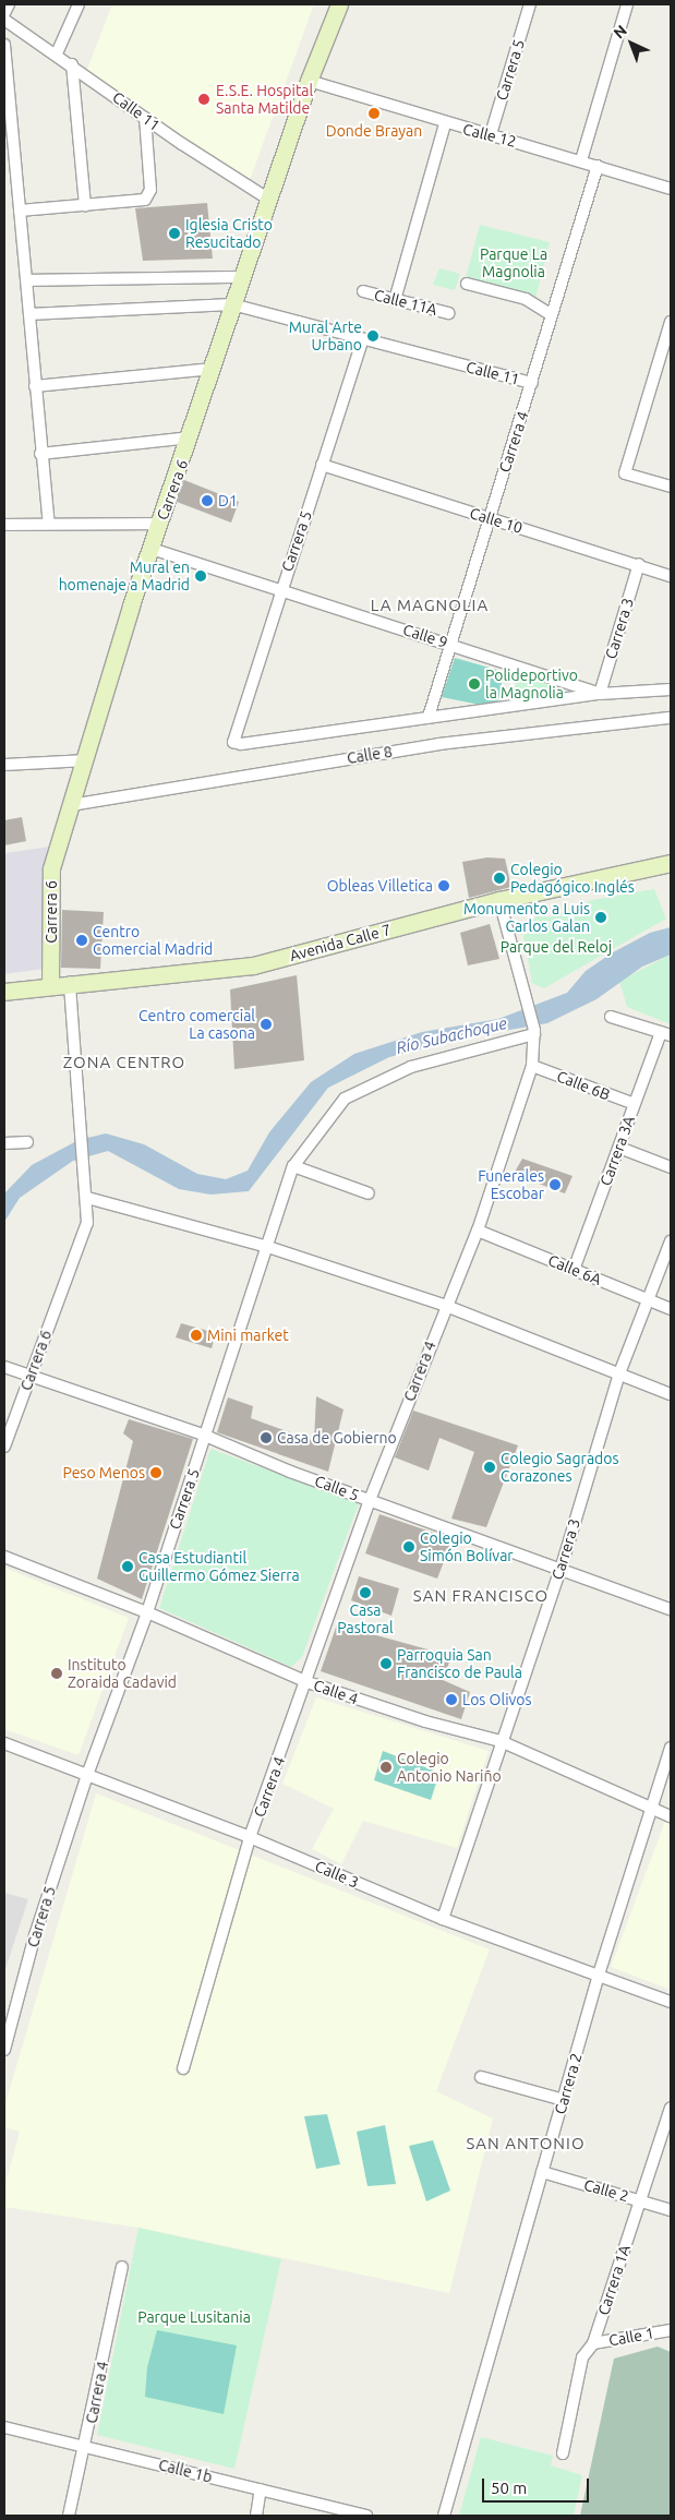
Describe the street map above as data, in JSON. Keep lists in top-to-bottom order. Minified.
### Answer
{"streets":{"street":["Carrera 5","Calle 11","Calle 12","Calle 11A","Carrera 4","Carrera 6","Calle 10","Carrera 3","Calle 9","Calle 8","Avenida Calle 7","Calle 6B","Carrera 3A","Calle 6A","Calle 5","Calle 4","Calle 3","Carrera 2","Calle 2","Carrera 1A","Calle 1","Calle 1b"]},"crossings":[["Carrera 5","Calle 11"],["Carrera 5","Calle 12"],["Carrera 5","Carrera 4"],["Carrera 5","Calle 10"],["Carrera 5","Calle 9"],["Carrera 5","Calle 5"],["Carrera 5","Calle 4"],["Carrera 5","Calle 3"],["Calle 11","Carrera 4"],["Calle 11","Carrera 6"],["Calle 12","Carrera 4"],["Calle 12","Carrera 6"],["Carrera 4","Calle 10"],["Carrera 4","Calle 9"],["Carrera 4","Avenida Calle 7"],["Carrera 4","Calle 6B"],["Carrera 4","Calle 6A"],["Carrera 4","Calle 5"],["Carrera 4","Calle 4"],["Carrera 4","Calle 3"],["Carrera 4","Calle 1b"],["Carrera 6","Calle 9"],["Carrera 6","Calle 8"],["Carrera 6","Avenida Calle 7"],["Carrera 6","Calle 5"],["Calle 10","Carrera 3"],["Carrera 3","Calle 9"],["Carrera 3","Calle 6A"],["Carrera 3","Calle 5"],["Carrera 3","Calle 4"],["Carrera 3","Calle 3"],["Calle 6B","Carrera 3A"],["Carrera 3A","Calle 6A"],["Calle 4","Carrera 2"],["Calle 3","Carrera 2"],["Carrera 2","Calle 2"],["Calle 2","Carrera 1A"],["Carrera 1A","Calle 1"]],"districts":["LA MAGNOLIA","ZONA CENTRO","SAN FRANCISCO","SAN ANTONIO"],"water":["Río Subachoque"],"parks":["Parque La Magnolia","Parque del Reloj","Parque Lusitania"],"places":["E.S.E. Hospital Santa Matilde","Donde Brayan","Iglesia Cristo Resucitado","Mural Arte Urbano","D1","Mural en homenaje a Madrid","Polideportivo la Magnolia","Colegio Pedagógico Inglés","Obleas Villetica","Monumento a Luis Carlos Galan","Centro Comercial Madrid","Centro comercial La casona","Funerales Escobar","Mini market","Casa de Gobierno","Colegio Sagrados Corazones","Peso Menos","Colegio Simón Bolívar","Casa Estudiantil Guillermo Gómez Sierra","Casa Pastoral","Parroquia San Francisco de Paula","Instituto Zoraida Cadavid","Los Olivos","Colegio Antonio Nariño"],"scale_bar":"50 m","north":"top left"}
